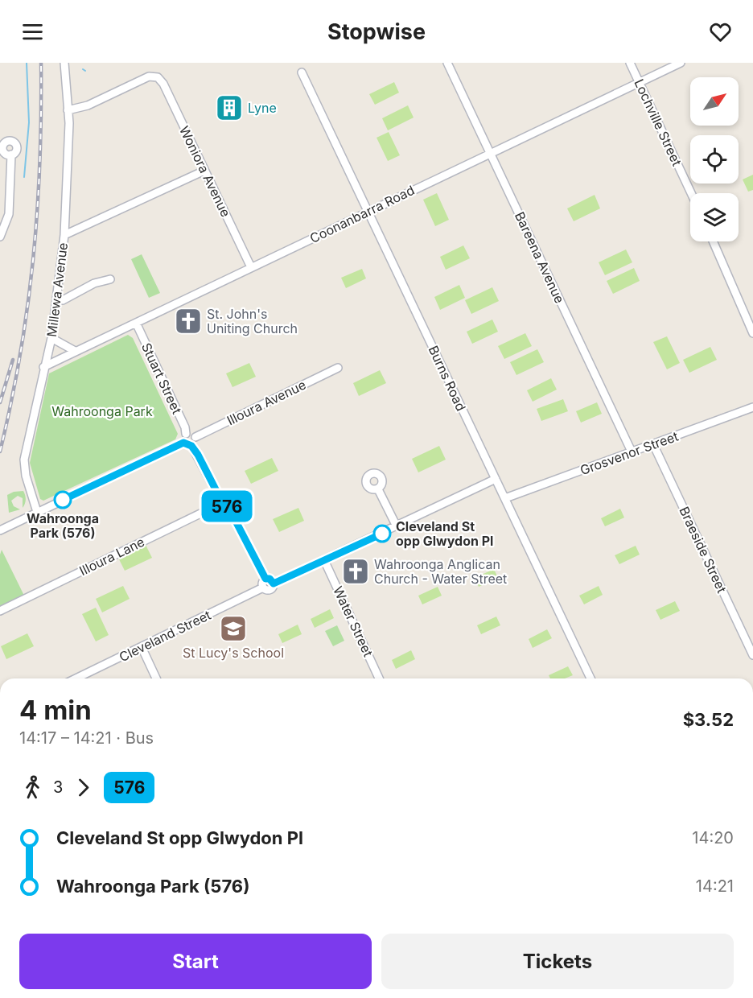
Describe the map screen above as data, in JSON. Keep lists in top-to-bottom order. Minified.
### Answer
{"streets":{"street":["Lochville Street","Woniora Avenue","Coonanbarra Road","Bareena Avenue","Millewa Avenue","Stuart Street","Burns Road","Illoura Avenue","Grosvenor Street","Braeside Street","Illoura Lane","Water Street","Cleveland Street"]},"crossings":[["Lochville Street","Coonanbarra Road"],["Woniora Avenue","Coonanbarra Road"],["Woniora Avenue","Millewa Avenue"],["Coonanbarra Road","Bareena Avenue"],["Coonanbarra Road","Millewa Avenue"],["Coonanbarra Road","Stuart Street"],["Coonanbarra Road","Burns Road"],["Bareena Avenue","Grosvenor Street"],["Stuart Street","Illoura Avenue"],["Burns Road","Grosvenor Street"],["Grosvenor Street","Braeside Street"]],"parks":["Wahroonga Park"],"places":{"building":["Lyne"],"church":["St. John's Uniting Church","Wahroonga Anglican Church - Water Street"],"other":["Wahroonga Park (576)","Cleveland St opp Glwydon Pl"],"school or university":["St Lucy's School"]},"lines":["bus line 576"],"north":"top right","page":{"header":"Stopwise","on_map":"576","heading":["4 min","14:17 – 14:21 · Bus","$3.52"],"legs":["3","576"],"list":[{"name":"Cleveland St opp Glwydon Pl","value":"14:20"},{"name":"Wahroonga Park (576)","value":"14:21"}],"buttons":["Start","Tickets"]}}
